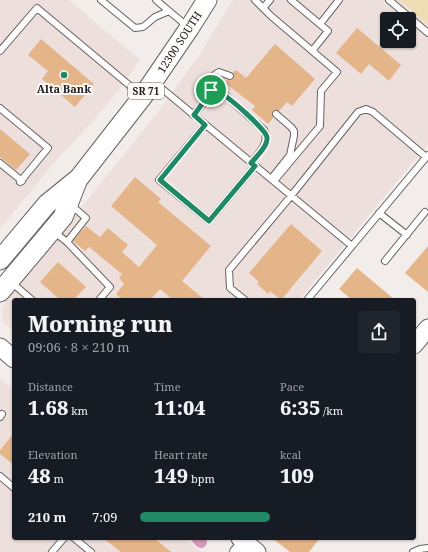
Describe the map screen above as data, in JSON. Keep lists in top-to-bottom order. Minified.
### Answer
{"streets":{"main road":["12300 SOUTH","SR 71"]},"places":["Alta Bank"],"page":{"heading":["Morning run","09:06 · 8 × 210 m"],"stats":[["Distance","1.68 km"],["Time","11:04"],["Pace","6:35 /km"],["Elevation","48 m"],["Heart rate","149 bpm"],["kcal","109"]],"list":[{"name":"210 m","note":"7:09"}]}}
